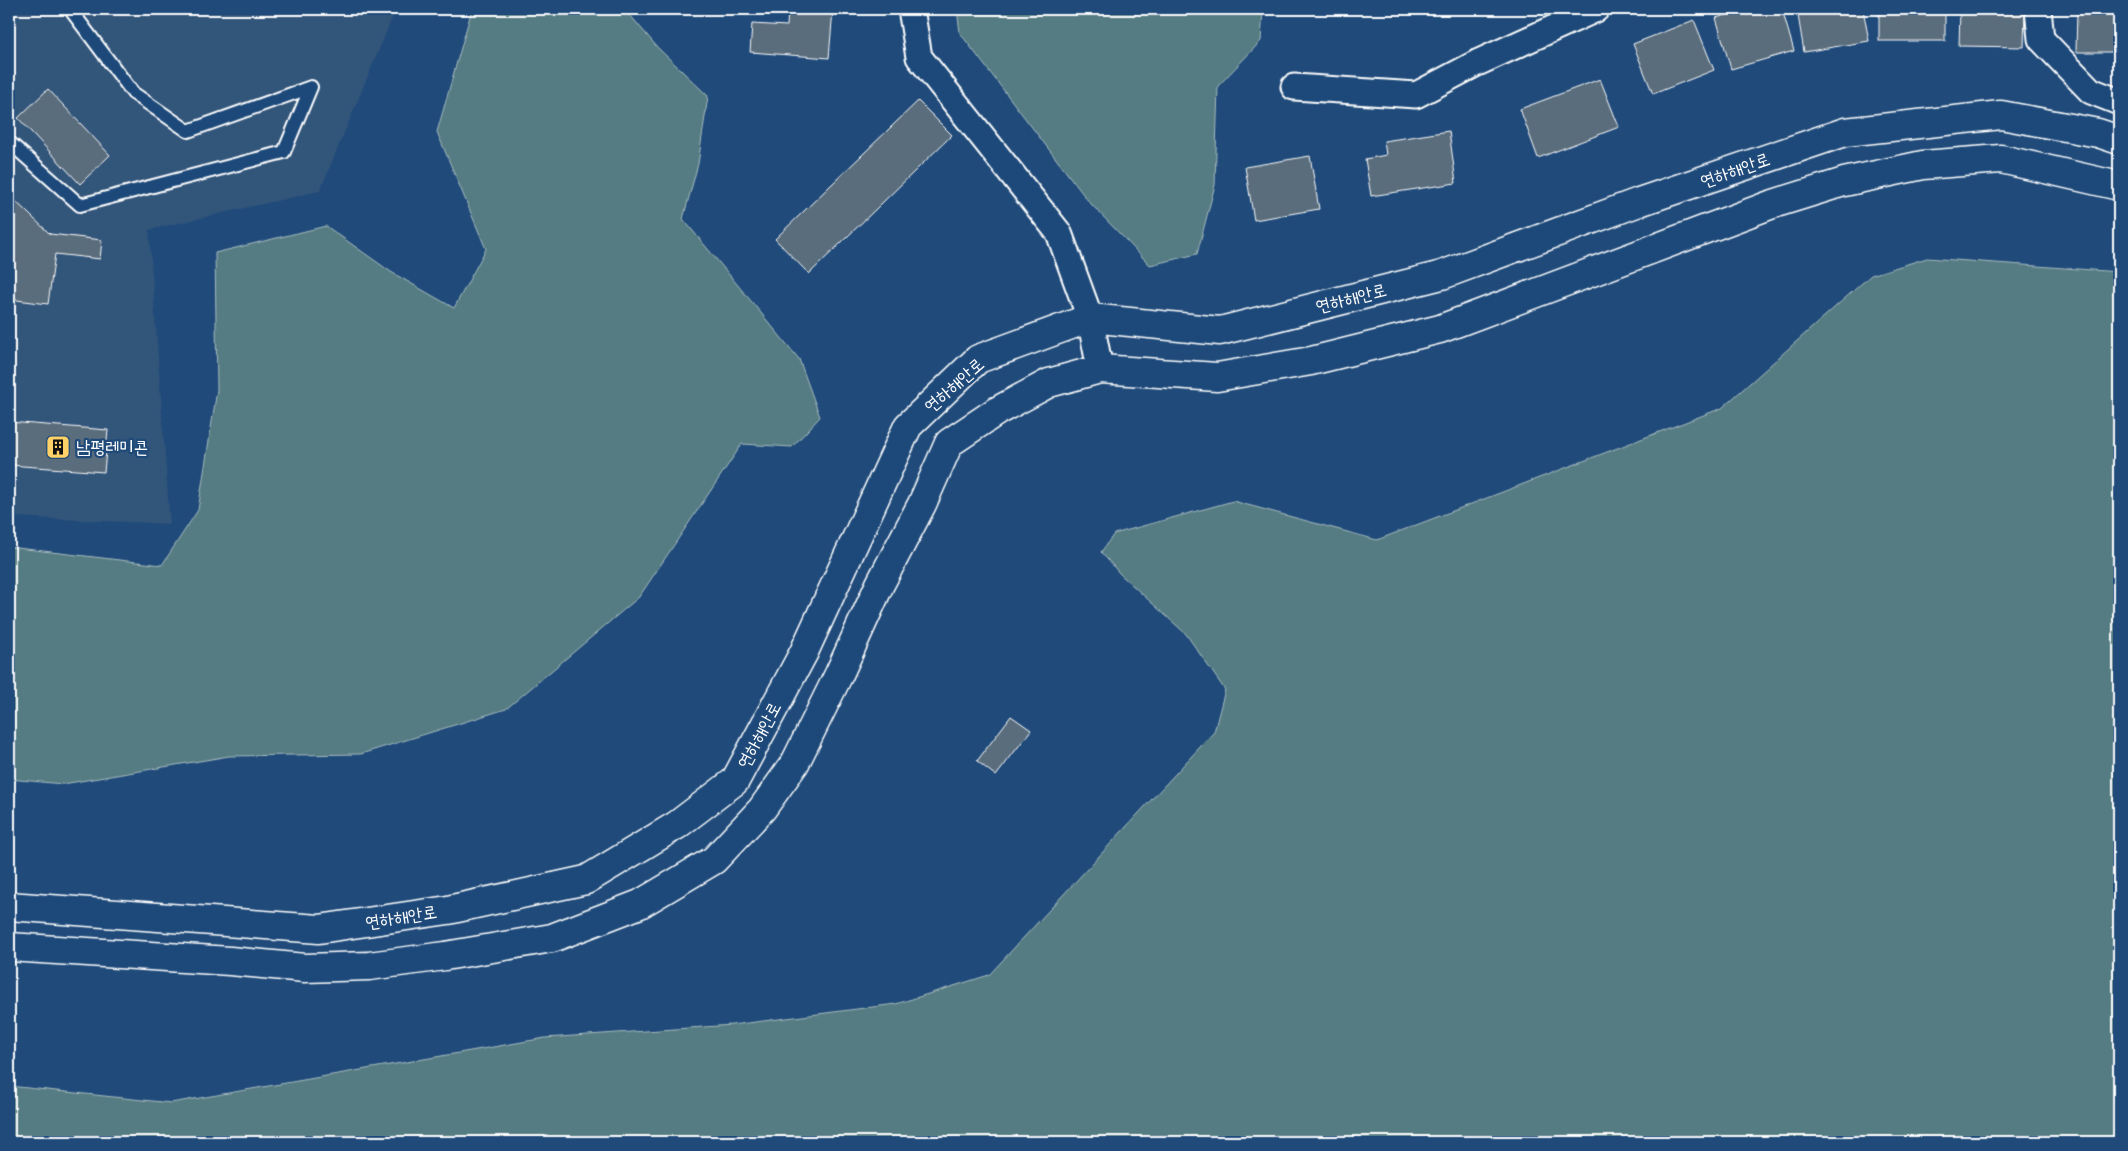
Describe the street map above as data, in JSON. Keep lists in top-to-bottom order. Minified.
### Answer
{"streets":{"street":["연하해안로"]},"places":{"building":["남평레미콘"]}}
